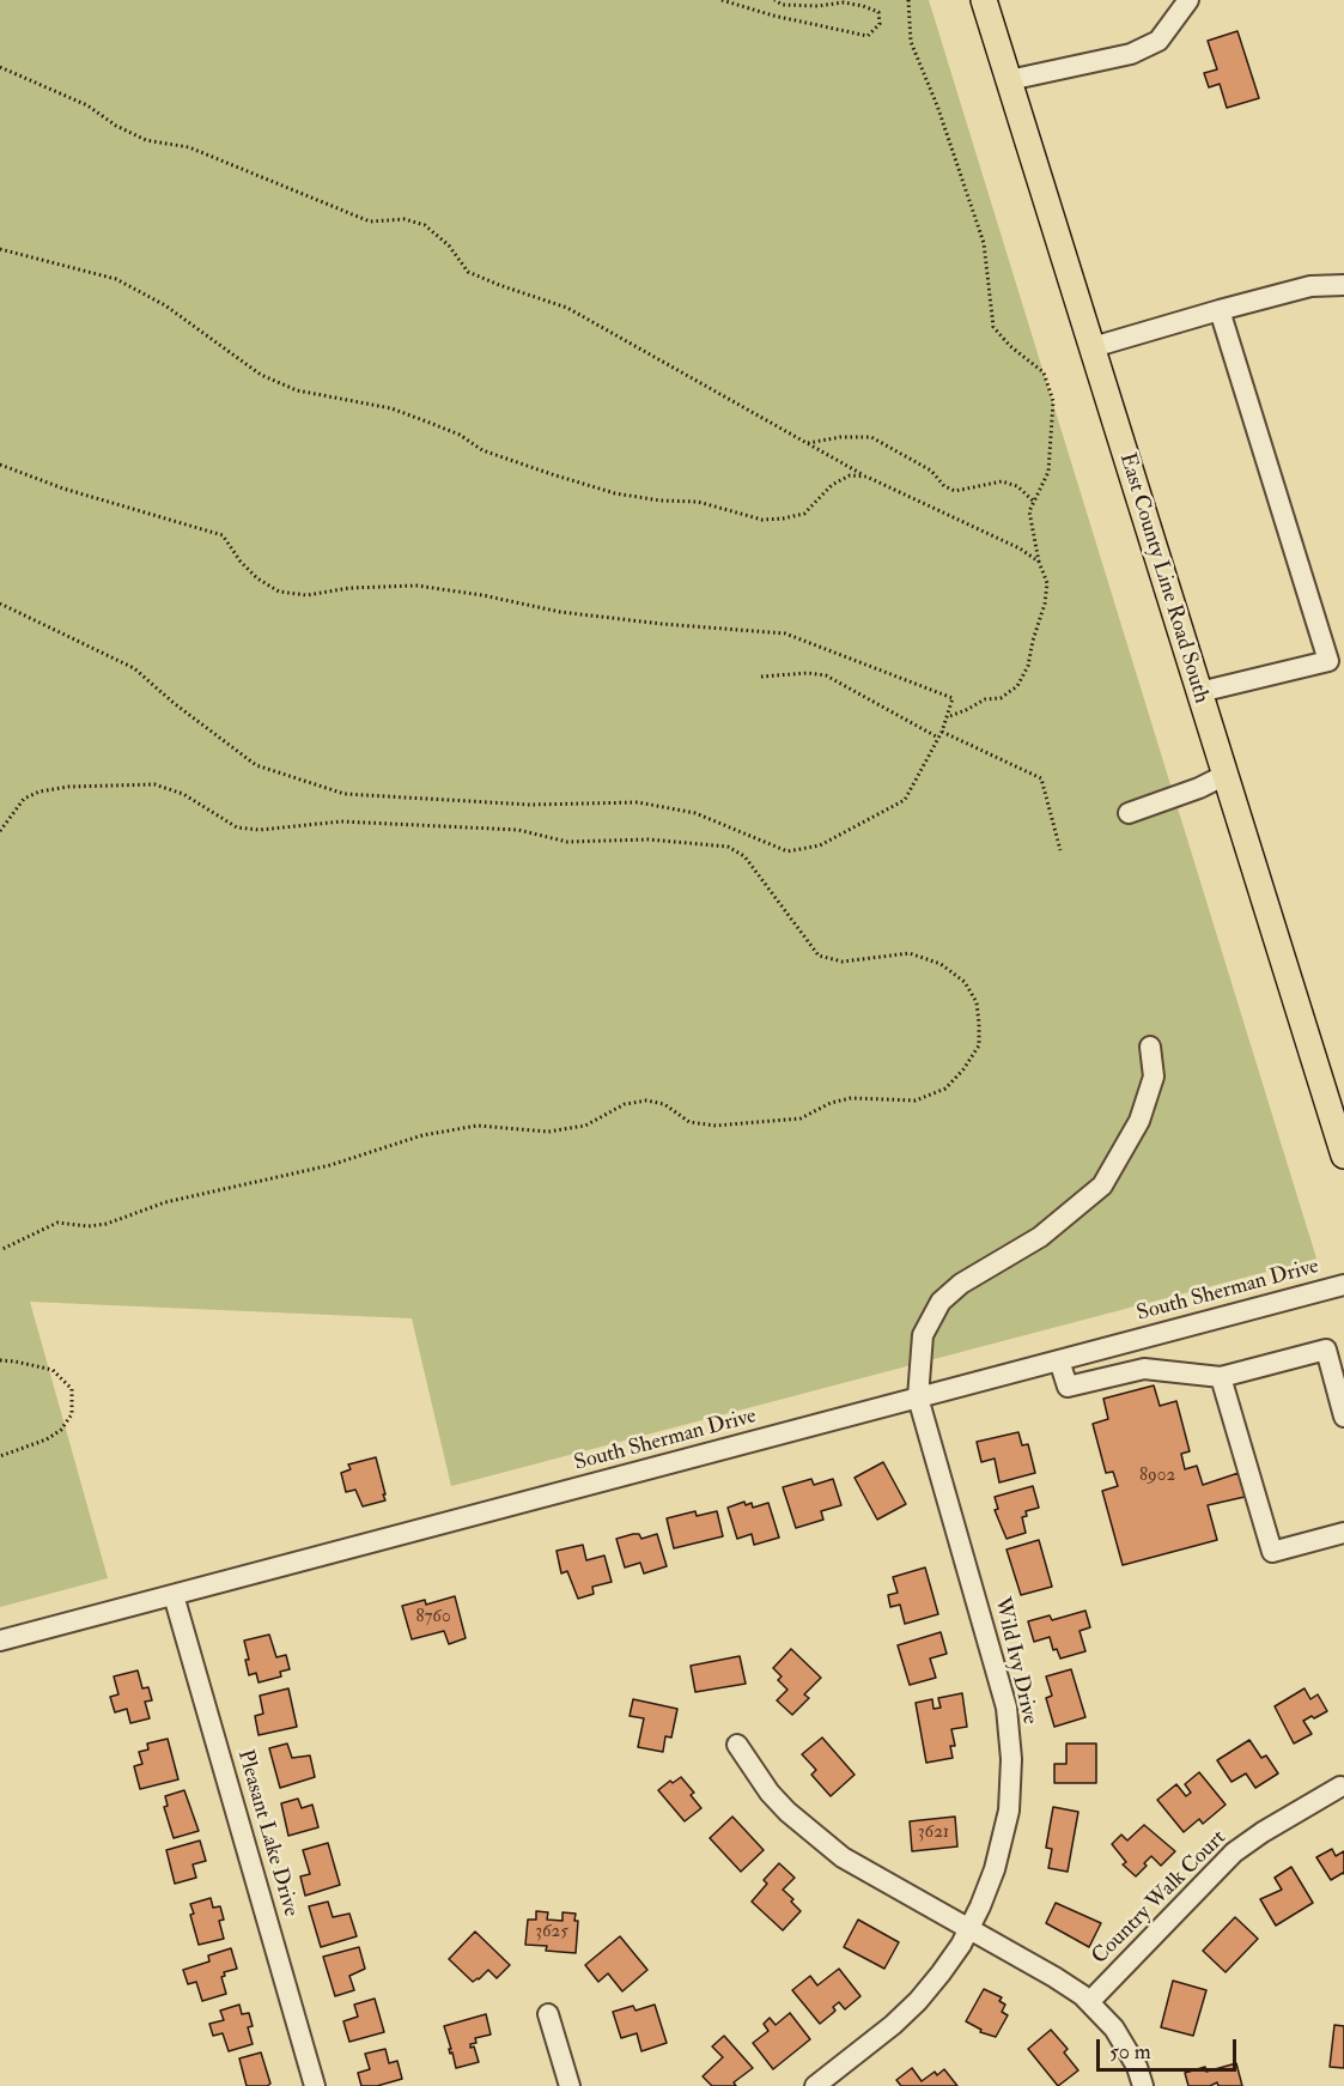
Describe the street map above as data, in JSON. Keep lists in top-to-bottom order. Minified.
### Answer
{"streets":{"main road":["East County Line Road South"],"street":["South Sherman Drive","Wild Ivy Drive","Pleasant Lake Drive","Country Walk Court"]},"crossings":[["South Sherman Drive","Wild Ivy Drive"],["South Sherman Drive","Pleasant Lake Drive"]],"house_numbers":["8902","8760","3621","3625"],"scale_bar":"50 m"}
